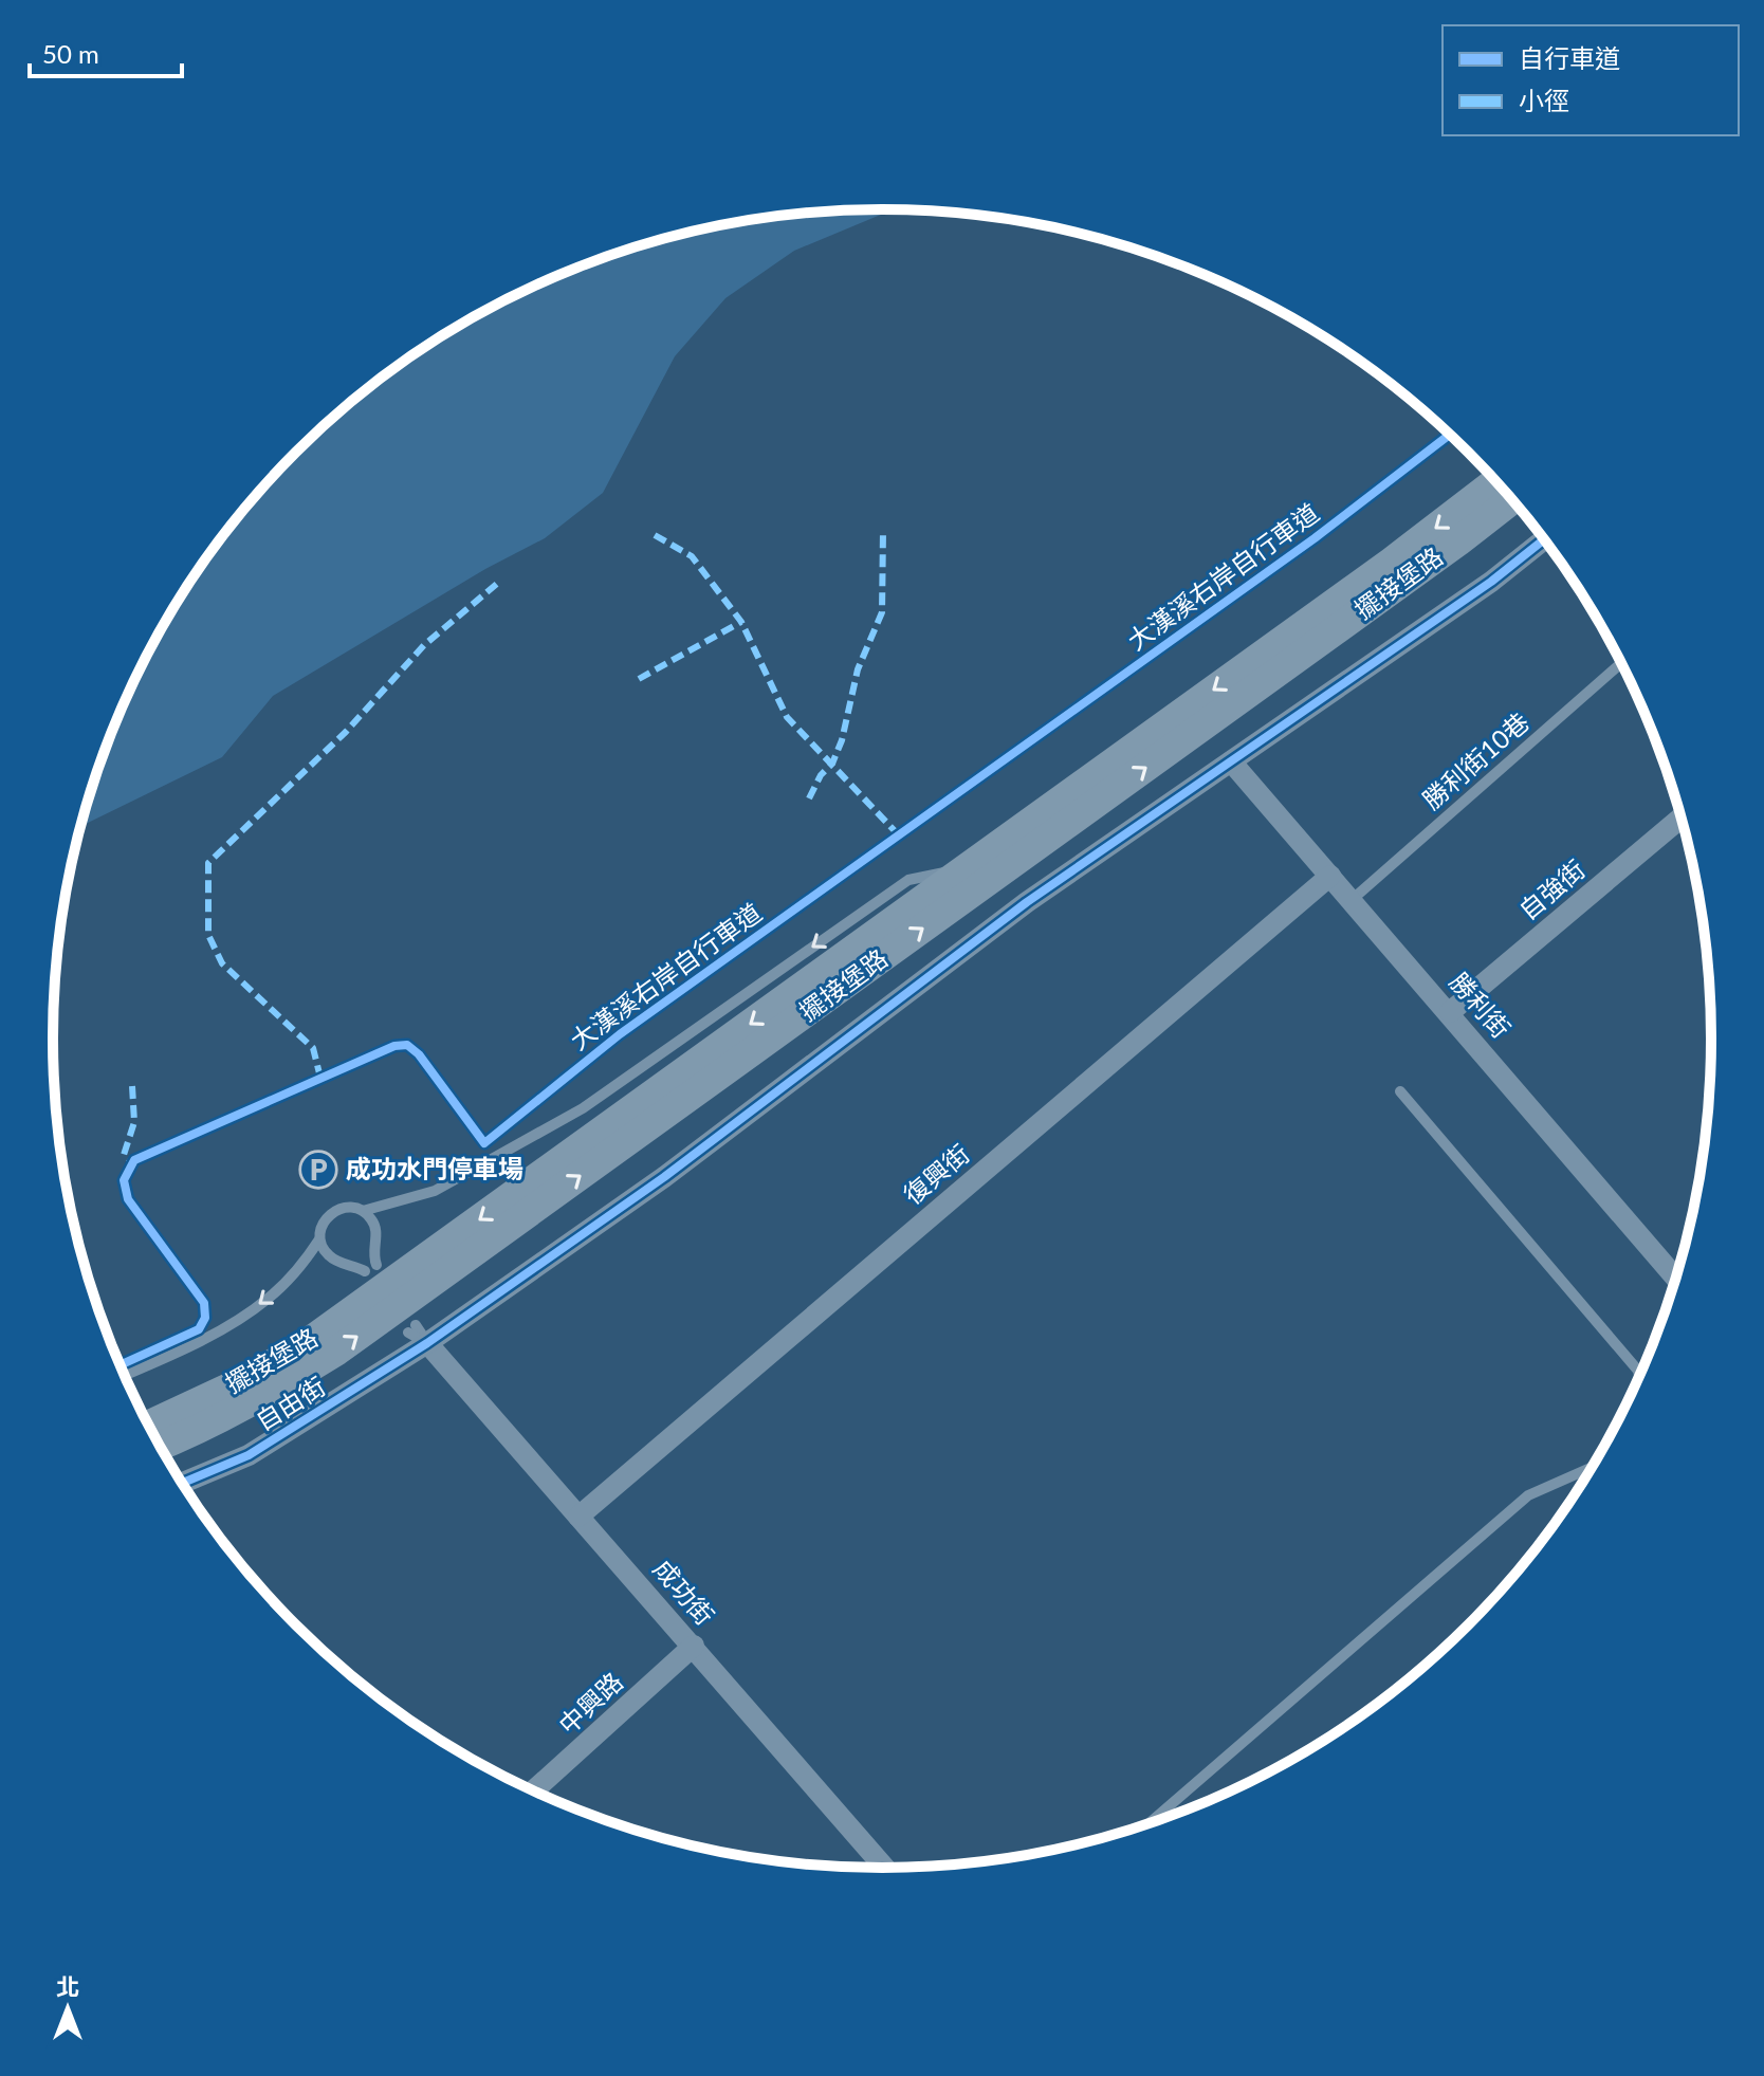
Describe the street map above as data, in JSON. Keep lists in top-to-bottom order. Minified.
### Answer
{"streets":{"street":["擺接堡路","自強街","勝利街","復興街","自由街","成功街","中興路"],"lane":["勝利街10巷"],"cycle path":["大漢溪右岸自行車道"]},"crossings":[["勝利街10巷","勝利街"],["自強街","勝利街"],["勝利街","復興街"],["勝利街","自由街"],["復興街","成功街"],["自由街","成功街"],["成功街","中興路"]],"places":{"parking":["成功水門停車場"]},"legend":["自行車道","小徑"],"scale_bar":"50 m","north":"top"}
